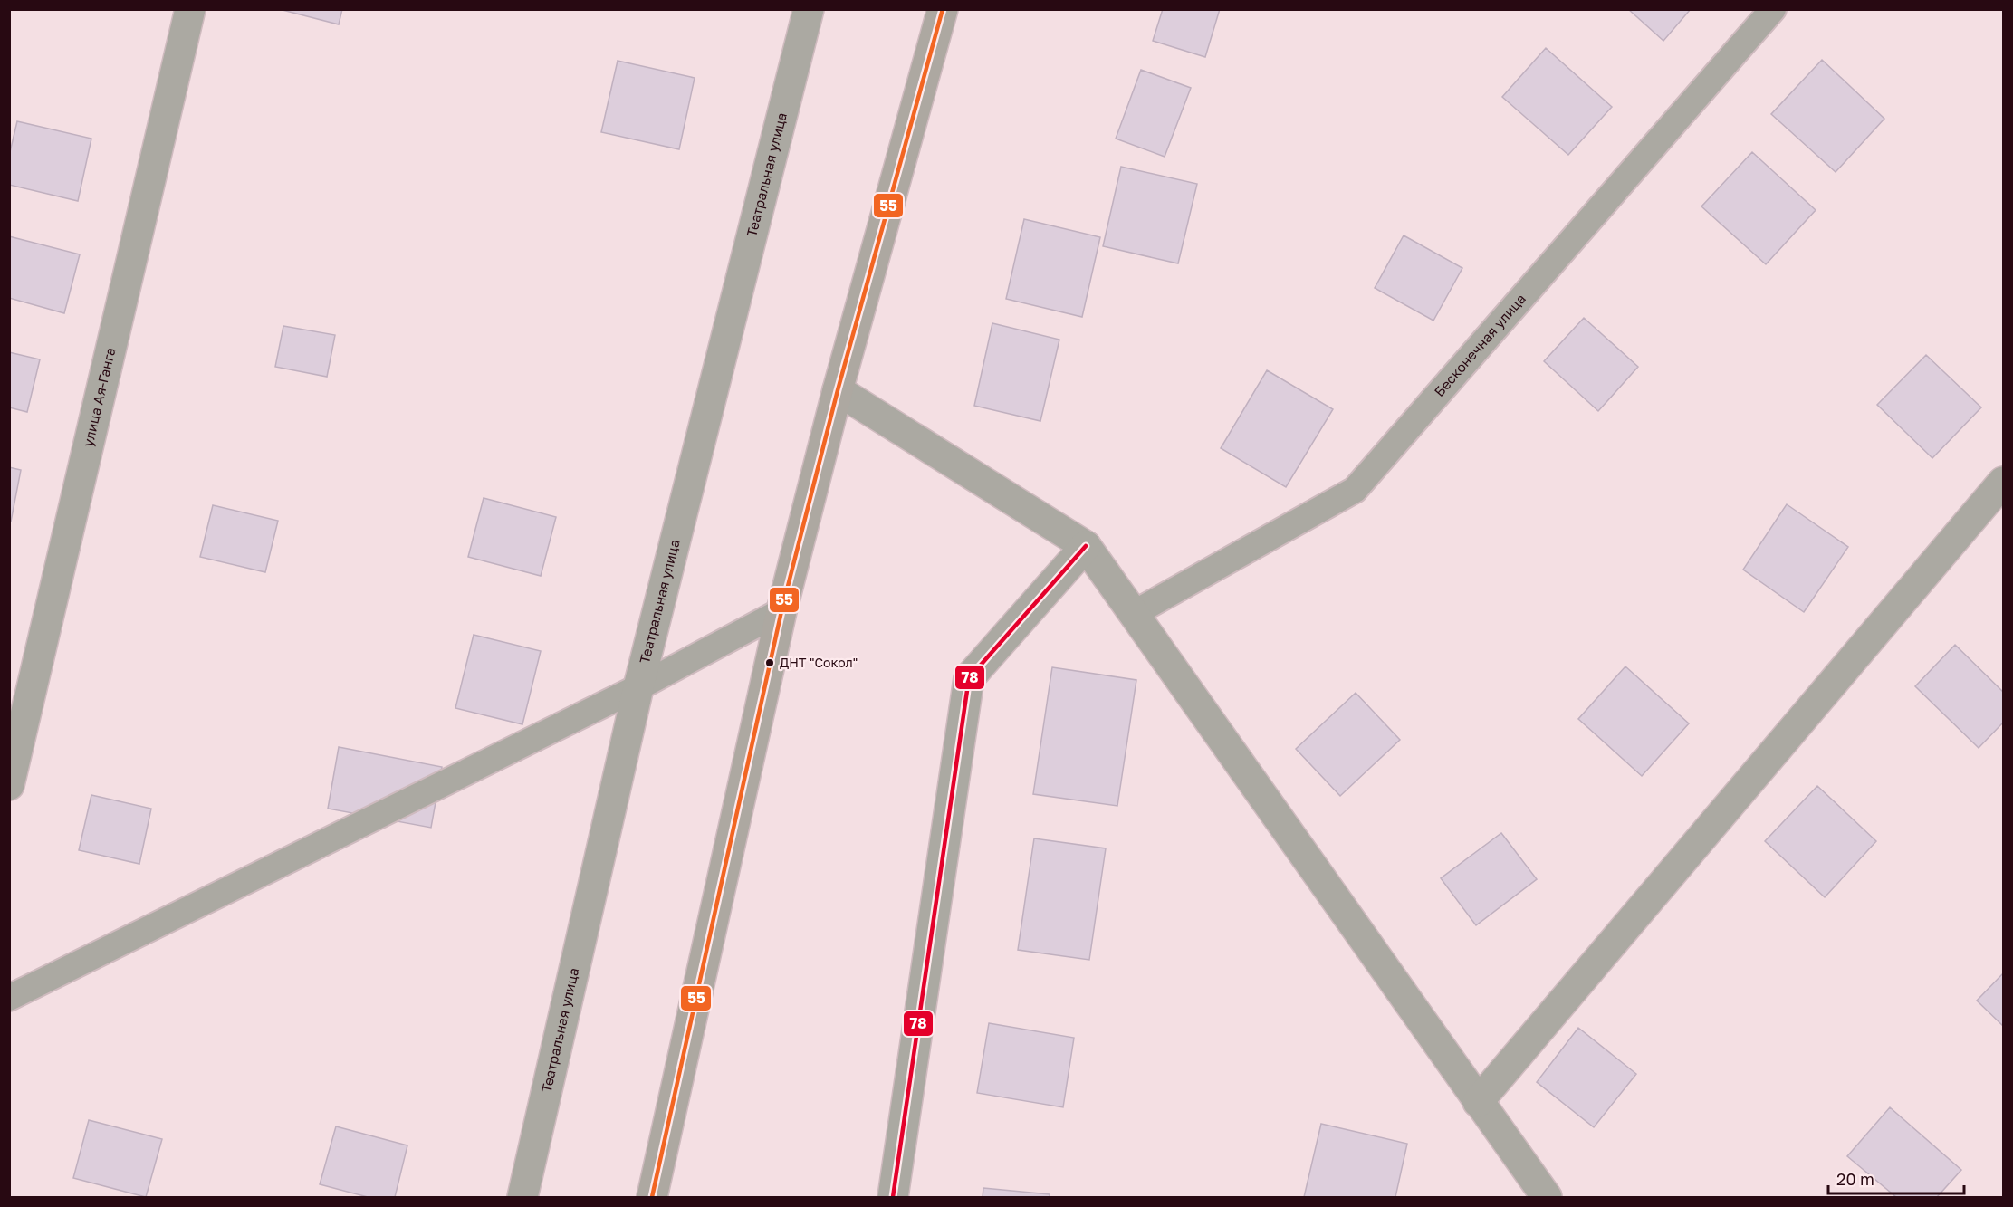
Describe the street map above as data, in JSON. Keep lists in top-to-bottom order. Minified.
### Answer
{"streets":{"street":["Театральная улица","улица Ая-Ганга"],"lane":["Бесконечная улица"]},"places":["ДНТ \"Сокол\""],"lines":["transit line 55","transit line 78"],"scale_bar":"20 m"}
